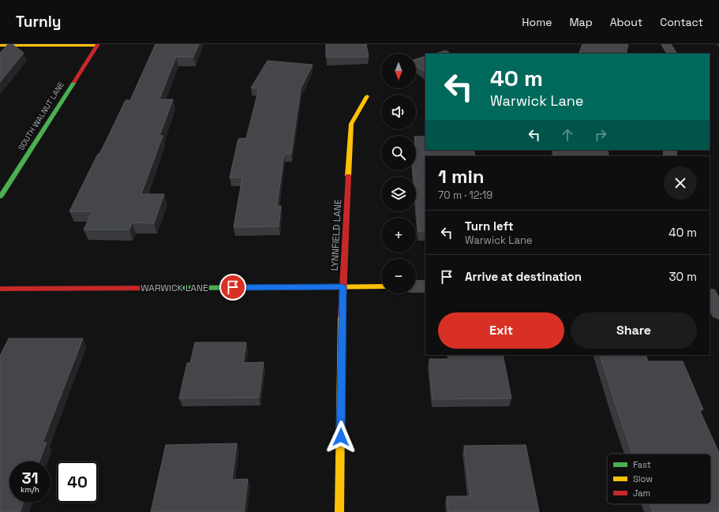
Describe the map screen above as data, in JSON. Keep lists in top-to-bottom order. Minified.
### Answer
{"streets":{"street":["SOUTH WALNUT LANE","LYNNFIELD LANE","WARWICK LANE"]},"crossings":[["LYNNFIELD LANE","WARWICK LANE"]],"legend":["Fast","Slow","Jam"],"north":"bottom","page":{"header":"Turnly","nav":["Home","Map","About","Contact"],"map_buttons":["+","−"],"turn":["40 m","Warwick Lane"],"heading":["1 min","70 m · 12:19"],"list":[{"name":"Turn left","note":"Warwick Lane","value":"40 m"},{"name":"Arrive at destination","value":"30 m"}],"buttons":["Exit","Share"],"speed":"31 km/h","limit":"40"}}
